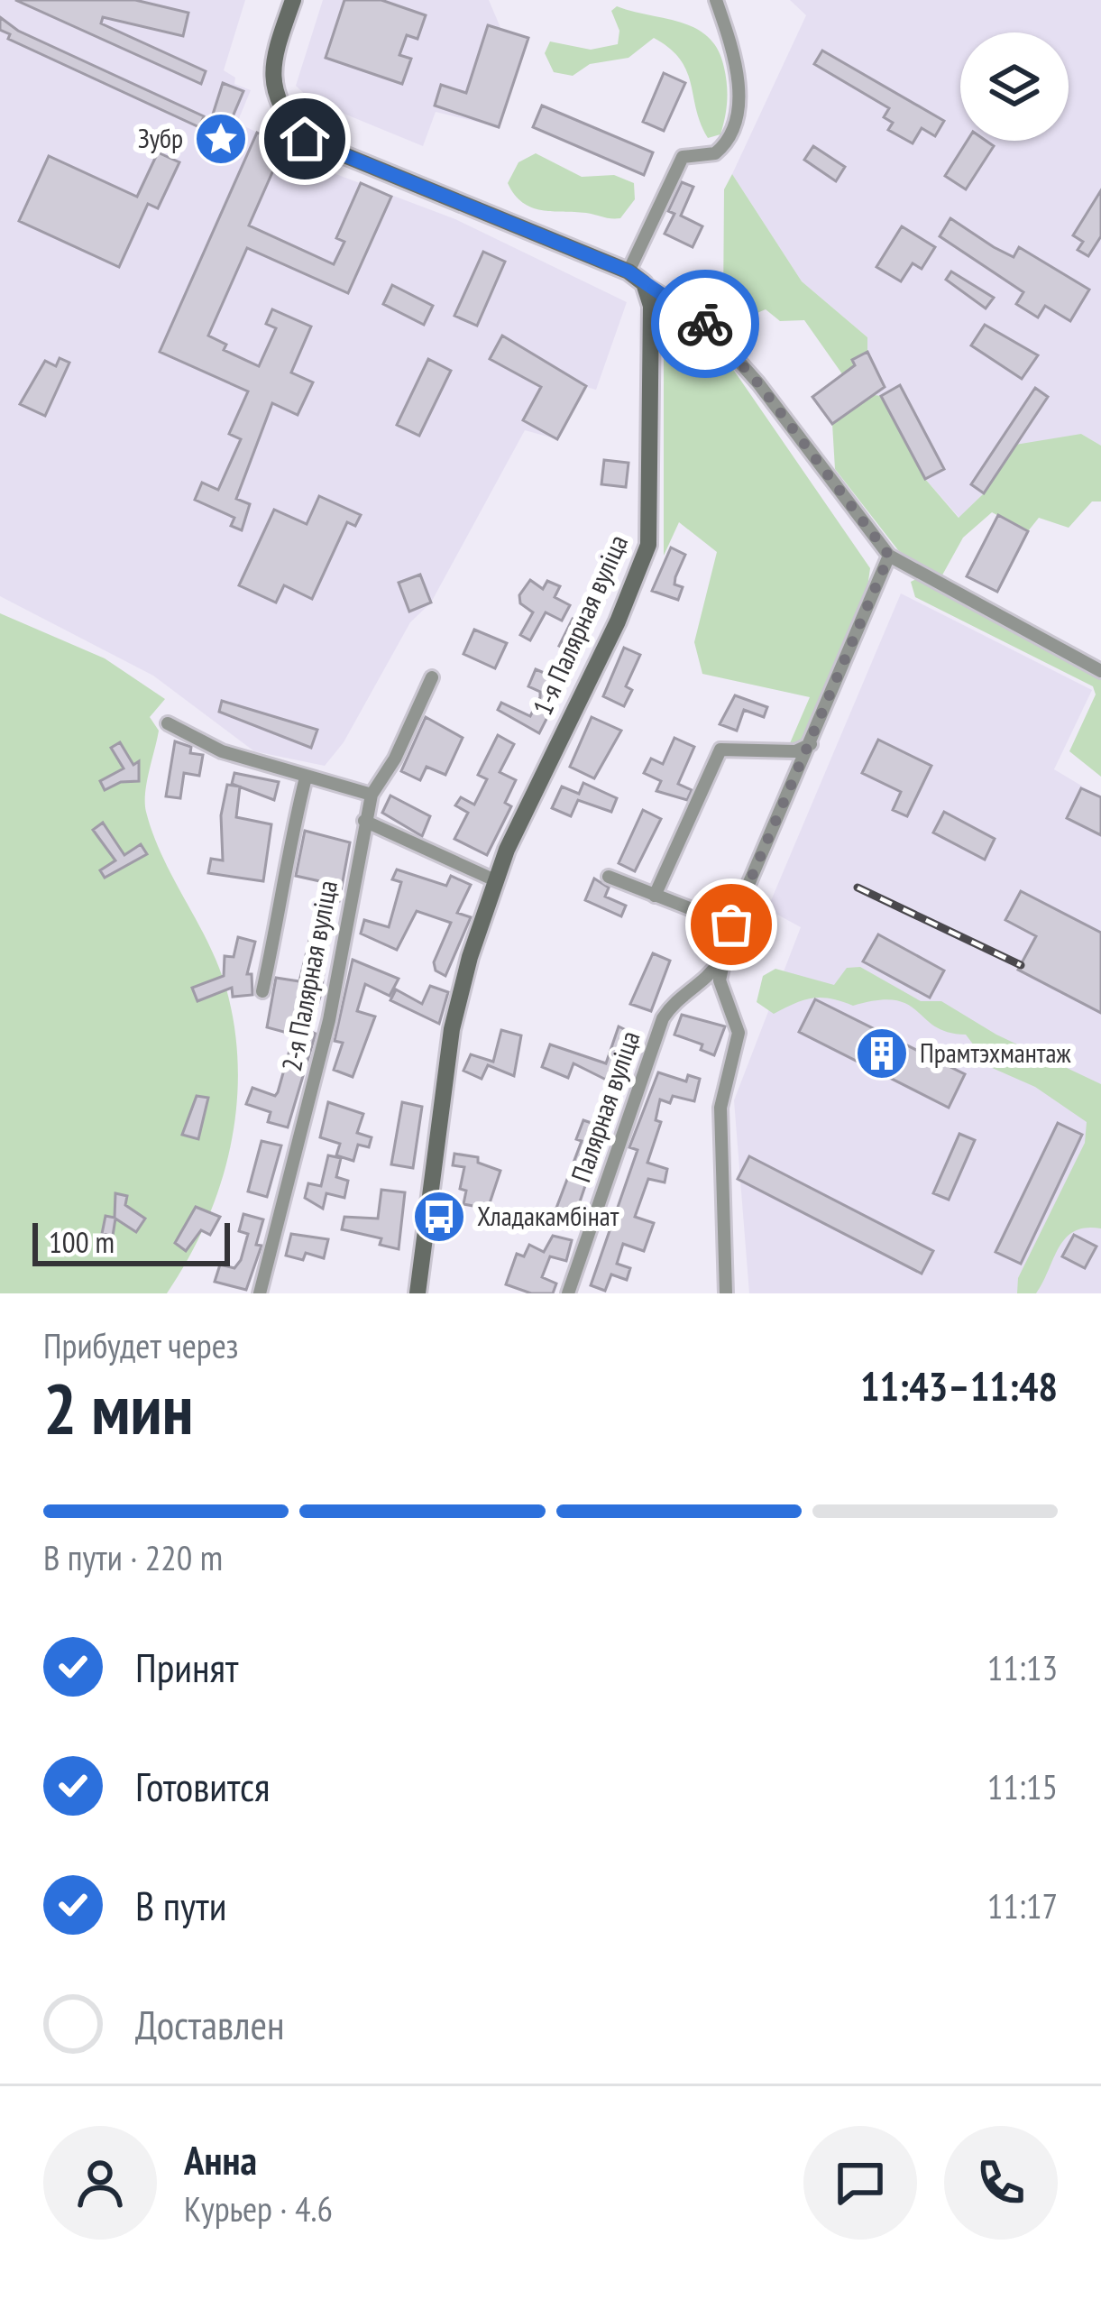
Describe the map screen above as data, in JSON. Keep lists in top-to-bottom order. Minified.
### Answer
{"streets":{"street":["1-я Палярная вуліца","2-я Палярная вуліца","Палярная вуліца"]},"places":{"place":["Зубр"],"building":["Прамтэхмантаж"],"bus stop":["Хладакамбінат"]},"scale_bar":"100 m","page":{"scale":"100 m","heading":["2 мин","Прибудет через","11:43–11:48"],"panel":["Анна","Курьер · 4.6"],"bar":"В пути · 220 m","list":[["Принят","11:13"],["Готовится","11:15"],["В пути","11:17"],"Доставлен"]}}
